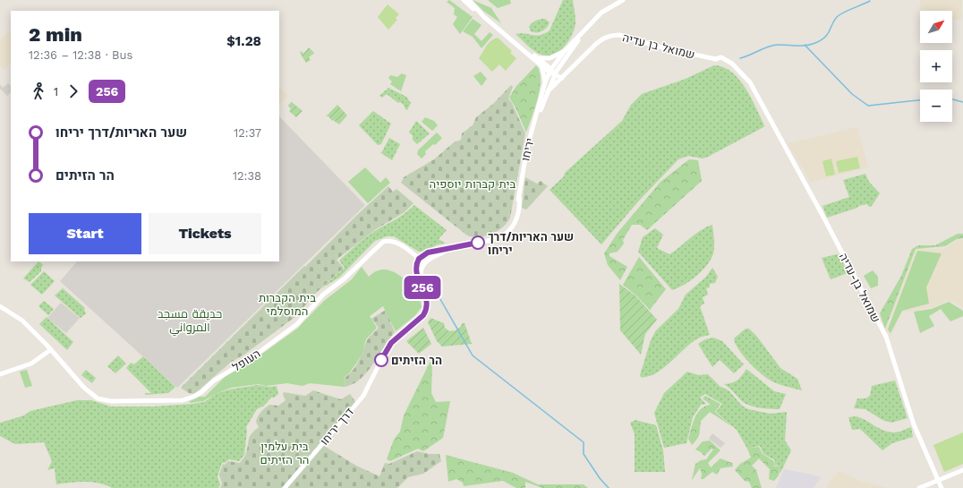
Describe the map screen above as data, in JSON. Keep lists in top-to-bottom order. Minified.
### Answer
{"streets":{"street":["שמואל בן עדיה","יריחו","שמואל בן-עדיה","העופל","דרך יריחו"]},"crossings":[["שמואל בן עדיה","יריחו"],["שמואל בן עדיה","שמואל בן-עדיה"],["יריחו","העופל"]],"parks":["בית קברות יוספיה","בית הקברות המוסלמי","حديقة مسجد المرواني","בית עלמין הר הזיתים"],"places":["שער האריות/דרך יריחו","הר הזיתים"],"lines":["bus line 256"],"north":"top right","page":{"on_map":"256","map_buttons":["+","−"],"heading":["2 min","12:36 – 12:38 · Bus","$1.28"],"legs":["1","256"],"list":[{"name":"שער האריות/דרך יריחו","value":"12:37"},{"name":"הר הזיתים","value":"12:38"}],"buttons":["Start","Tickets"]}}
